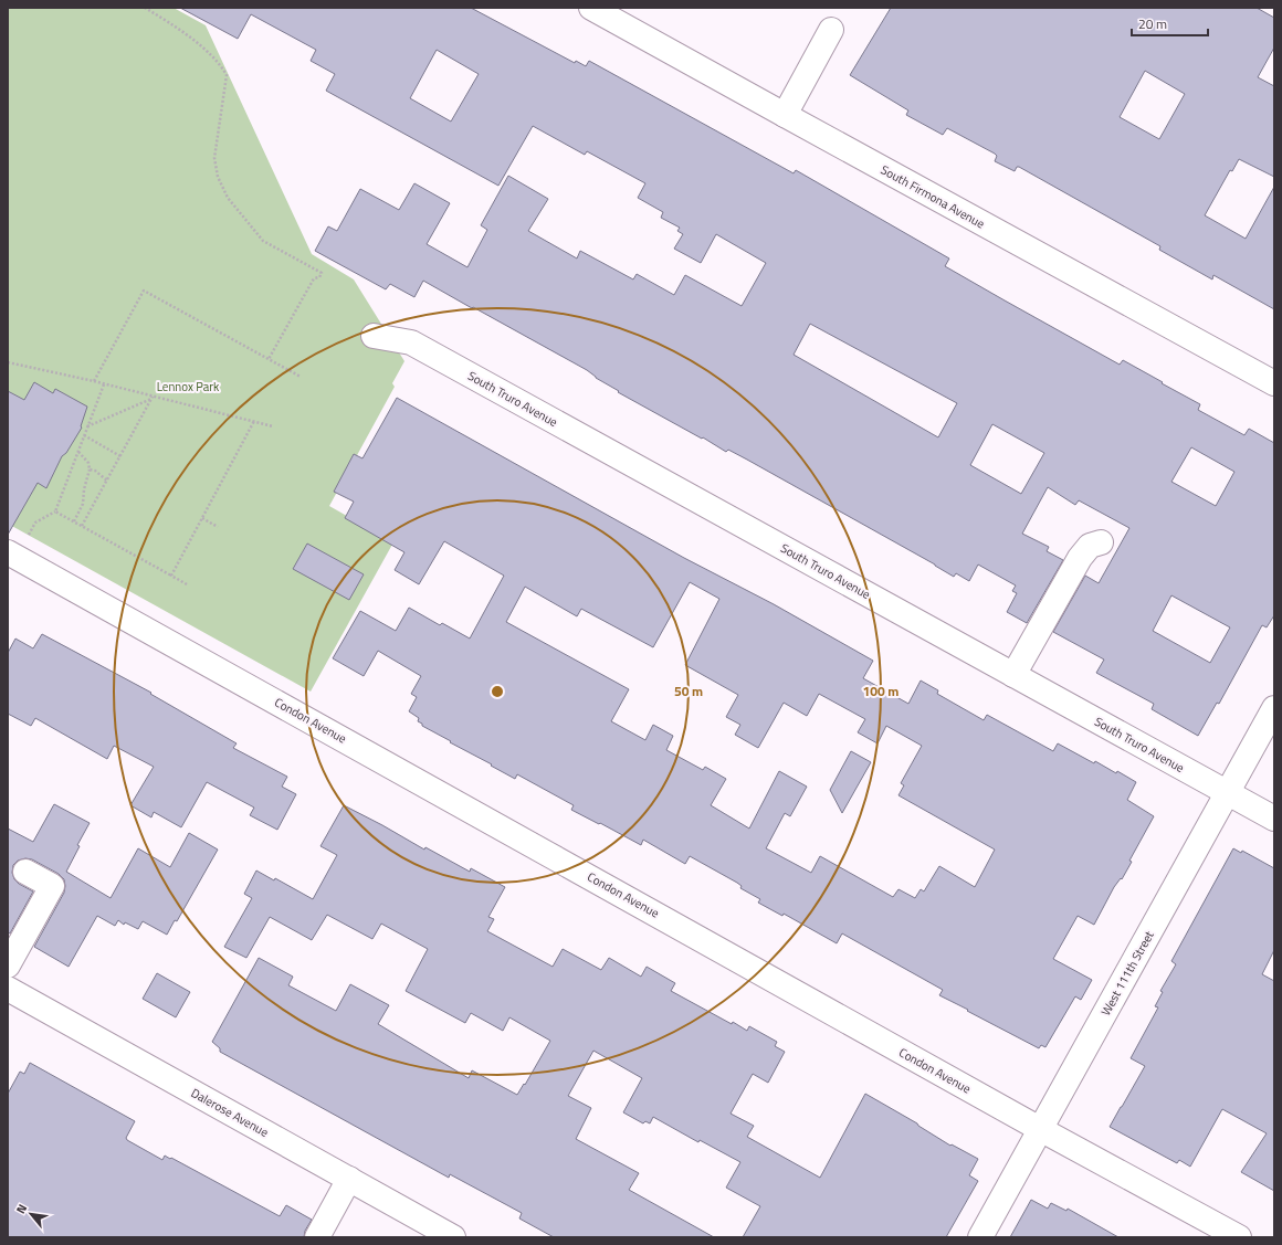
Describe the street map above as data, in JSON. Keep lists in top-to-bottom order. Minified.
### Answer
{"streets":{"street":["South Firmona Avenue","South Truro Avenue","Condon Avenue","West 111th Street","Dalerose Avenue"]},"crossings":[["South Truro Avenue","West 111th Street"],["Condon Avenue","West 111th Street"]],"parks":["Lennox Park"],"scale_bar":"20 m","north":"top left","rings":["50 m","100 m"]}
